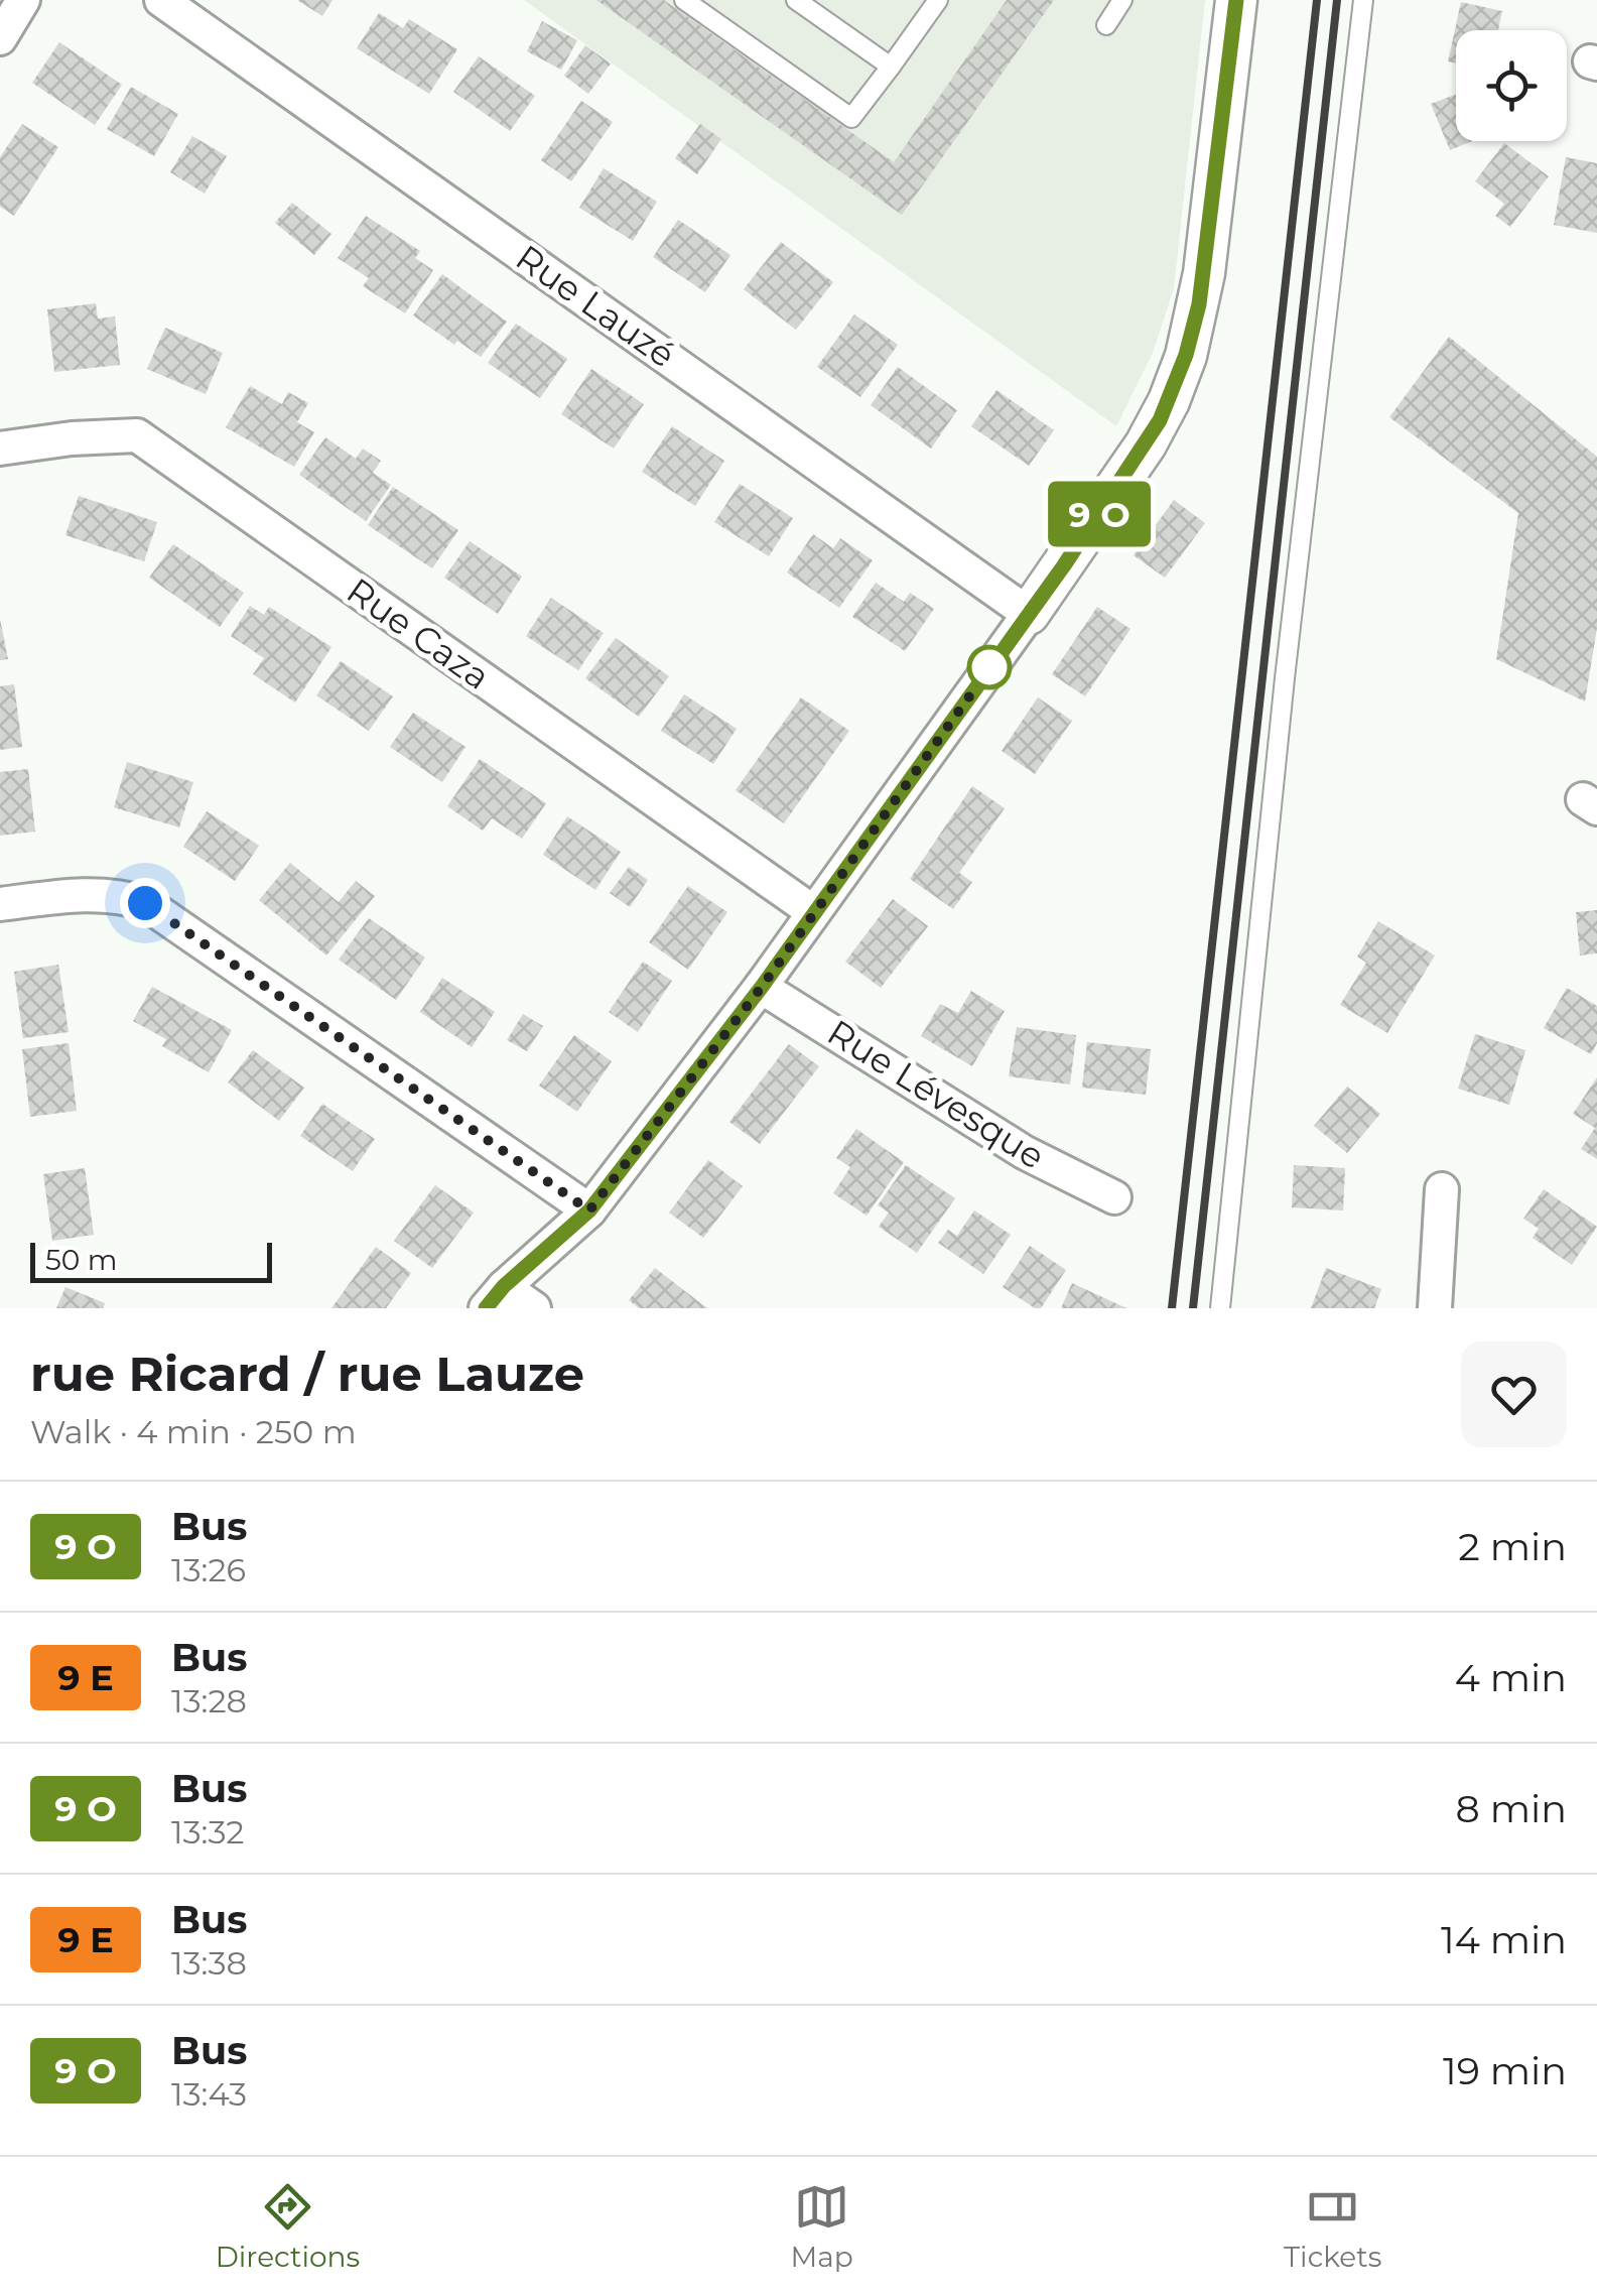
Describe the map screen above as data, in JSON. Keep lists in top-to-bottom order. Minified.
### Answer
{"streets":{"street":["Rue Lauzé","Rue Caza","Rue Lévesque"]},"scale_bar":"50 m","page":{"on_map":"9 O","scale":"50 m","heading":["rue Ricard / rue Lauze","Walk · 4 min · 250 m"],"list":[{"mark":"9 O","name":"Bus","note":"13:26","value":"2 min"},{"mark":"9 E","name":"Bus","note":"13:28","value":"4 min"},{"mark":"9 O","name":"Bus","note":"13:32","value":"8 min"},{"mark":"9 E","name":"Bus","note":"13:38","value":"14 min"},{"mark":"9 O","name":"Bus","note":"13:43","value":"19 min"}],"tabs":["Directions","Map","Tickets"]}}
